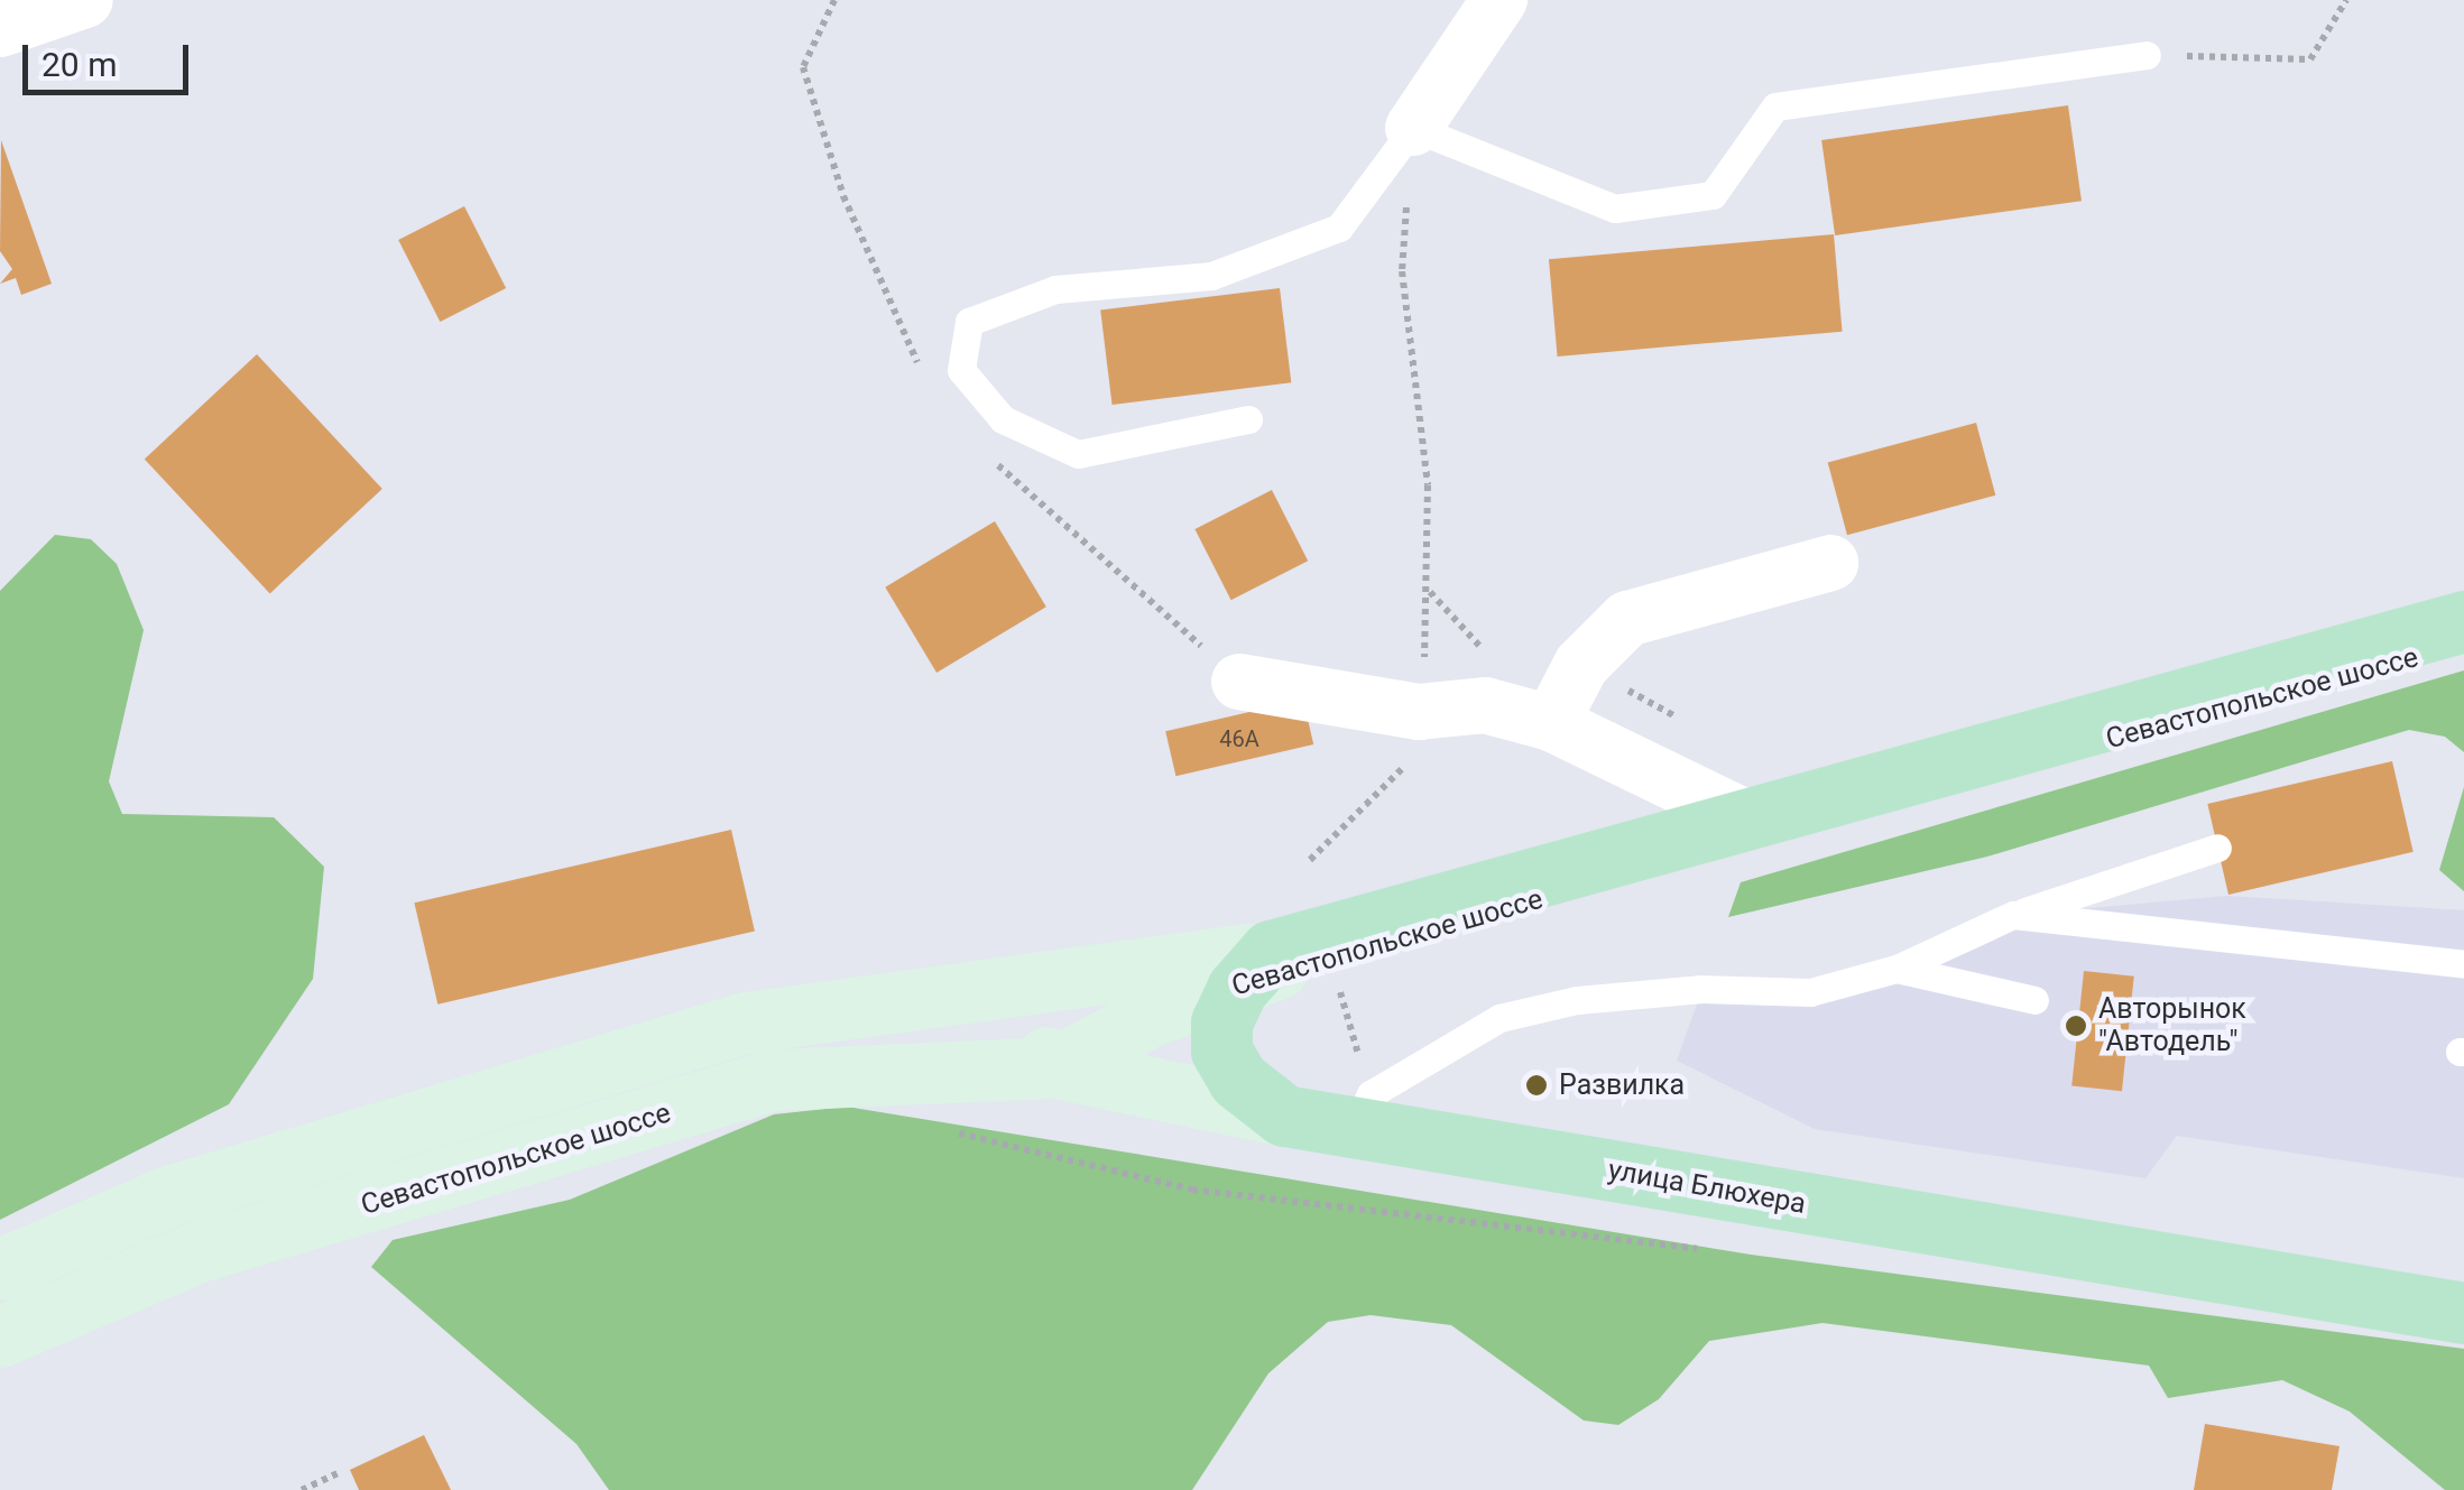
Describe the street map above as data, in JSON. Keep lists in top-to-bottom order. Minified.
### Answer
{"streets":{"main road":["Севастопольское шоссе","улица Блюхера"]},"crossings":[["Севастопольское шоссе","улица Блюхера"]],"places":["Авторынок \"Автодель\"","Развилка"],"house_numbers":["46А"],"scale_bar":"20 m"}
